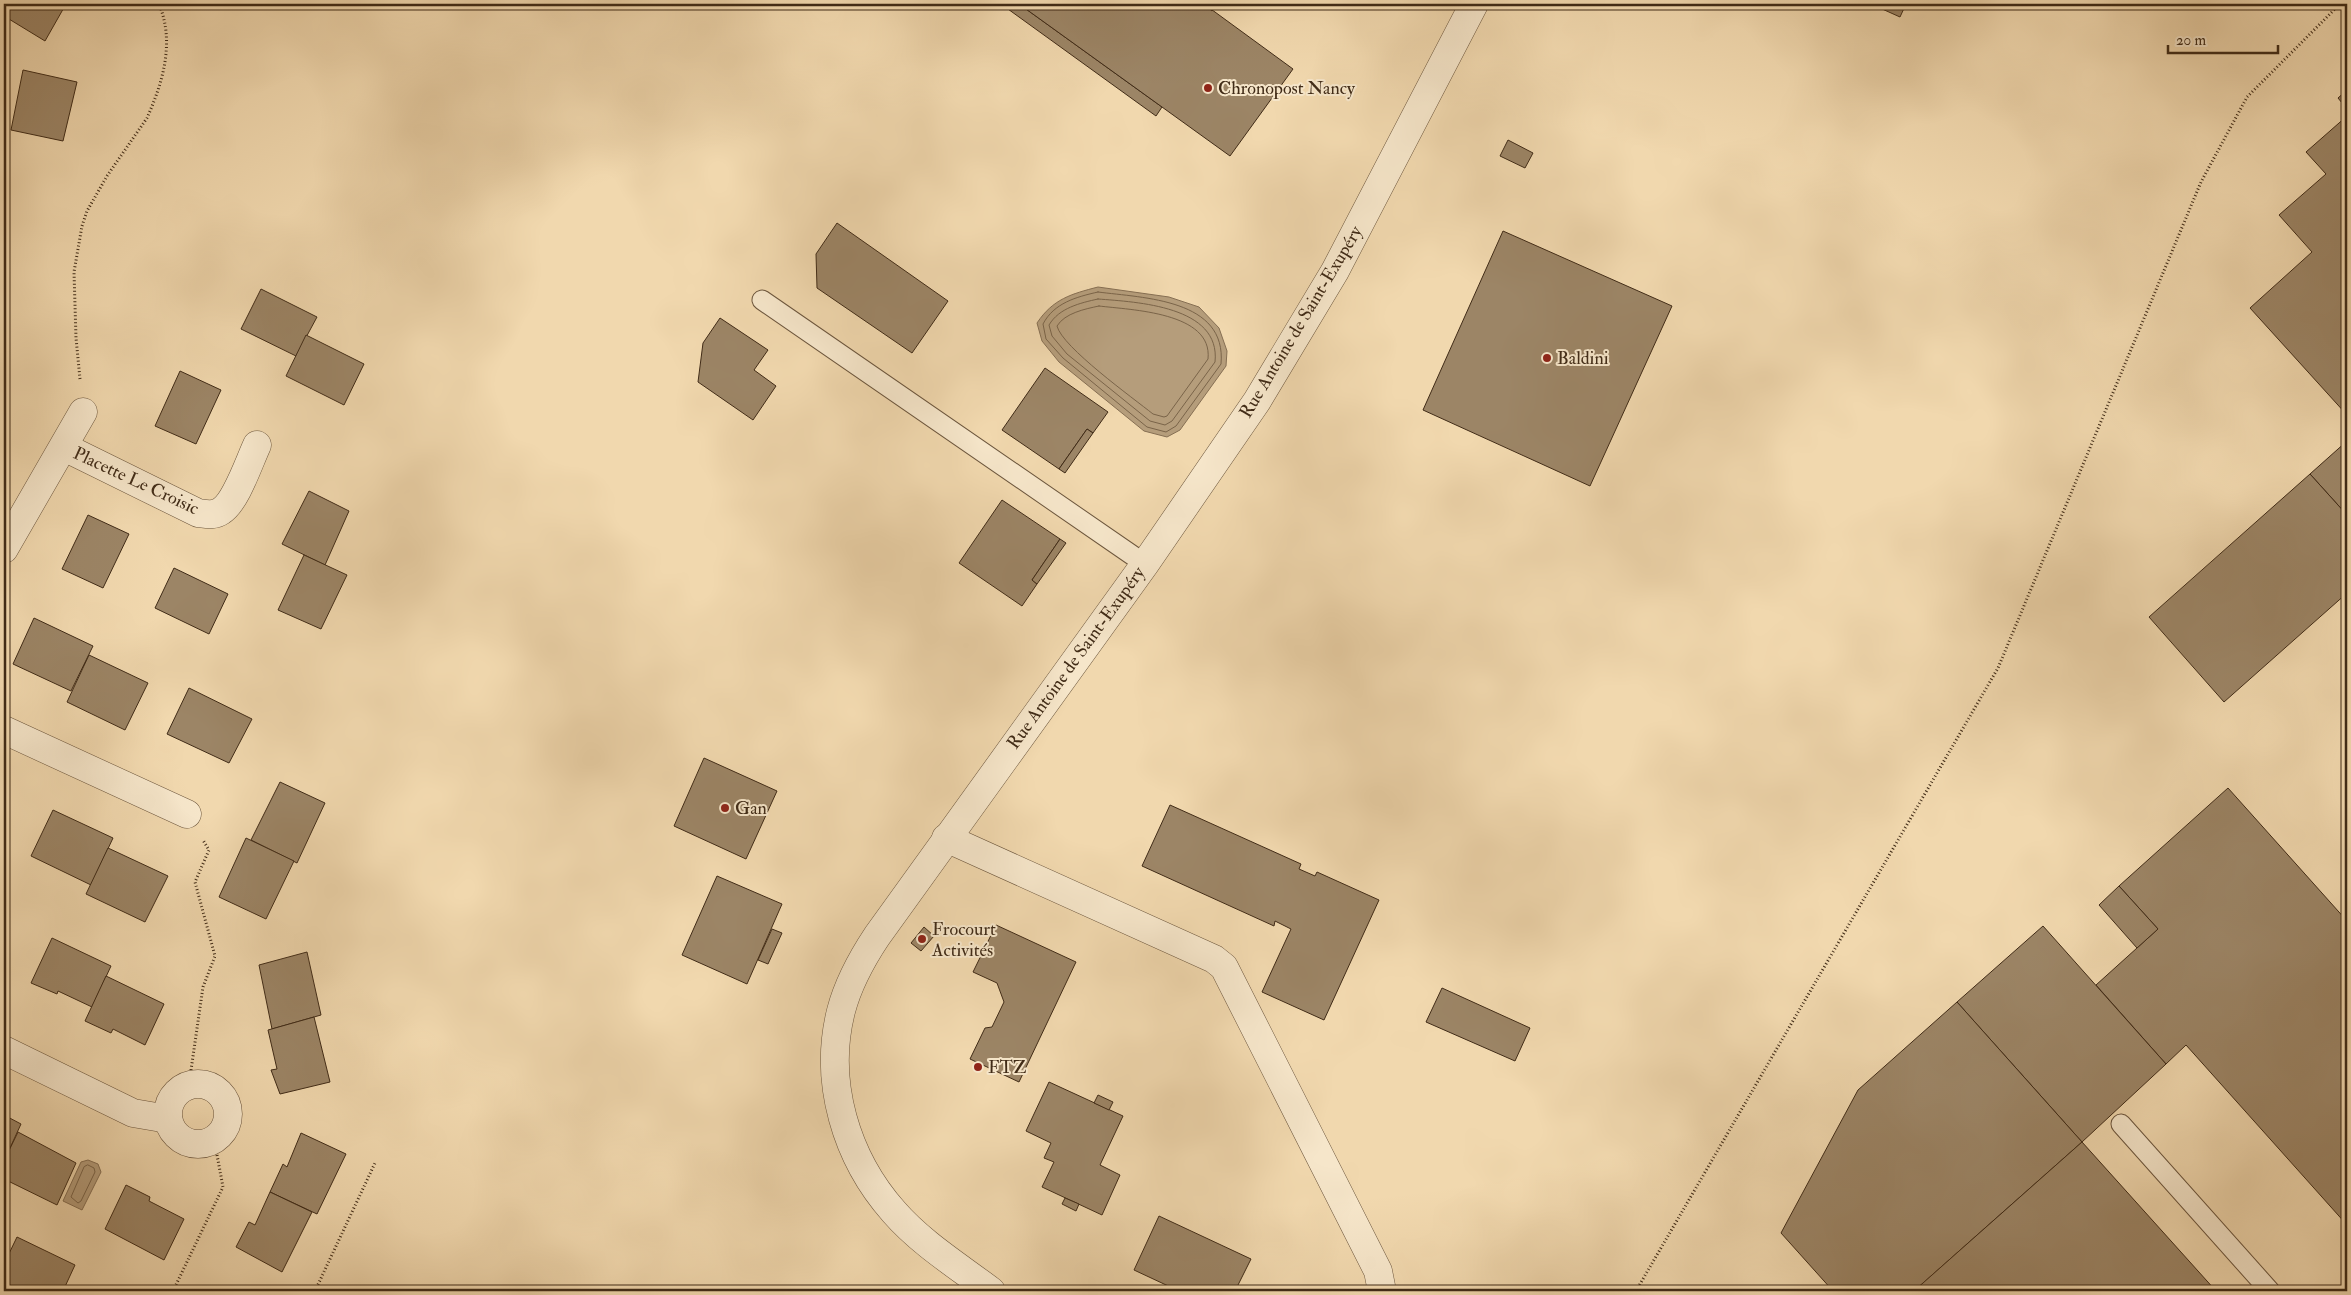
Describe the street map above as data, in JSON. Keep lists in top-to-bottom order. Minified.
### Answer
{"streets":{"street":["Rue Antoine de Saint-Exupéry","Placette Le Croisic"]},"places":["Chronopost Nancy","Baldini","Gan","Frocourt Activités","FTZ"],"scale_bar":"20 m"}
